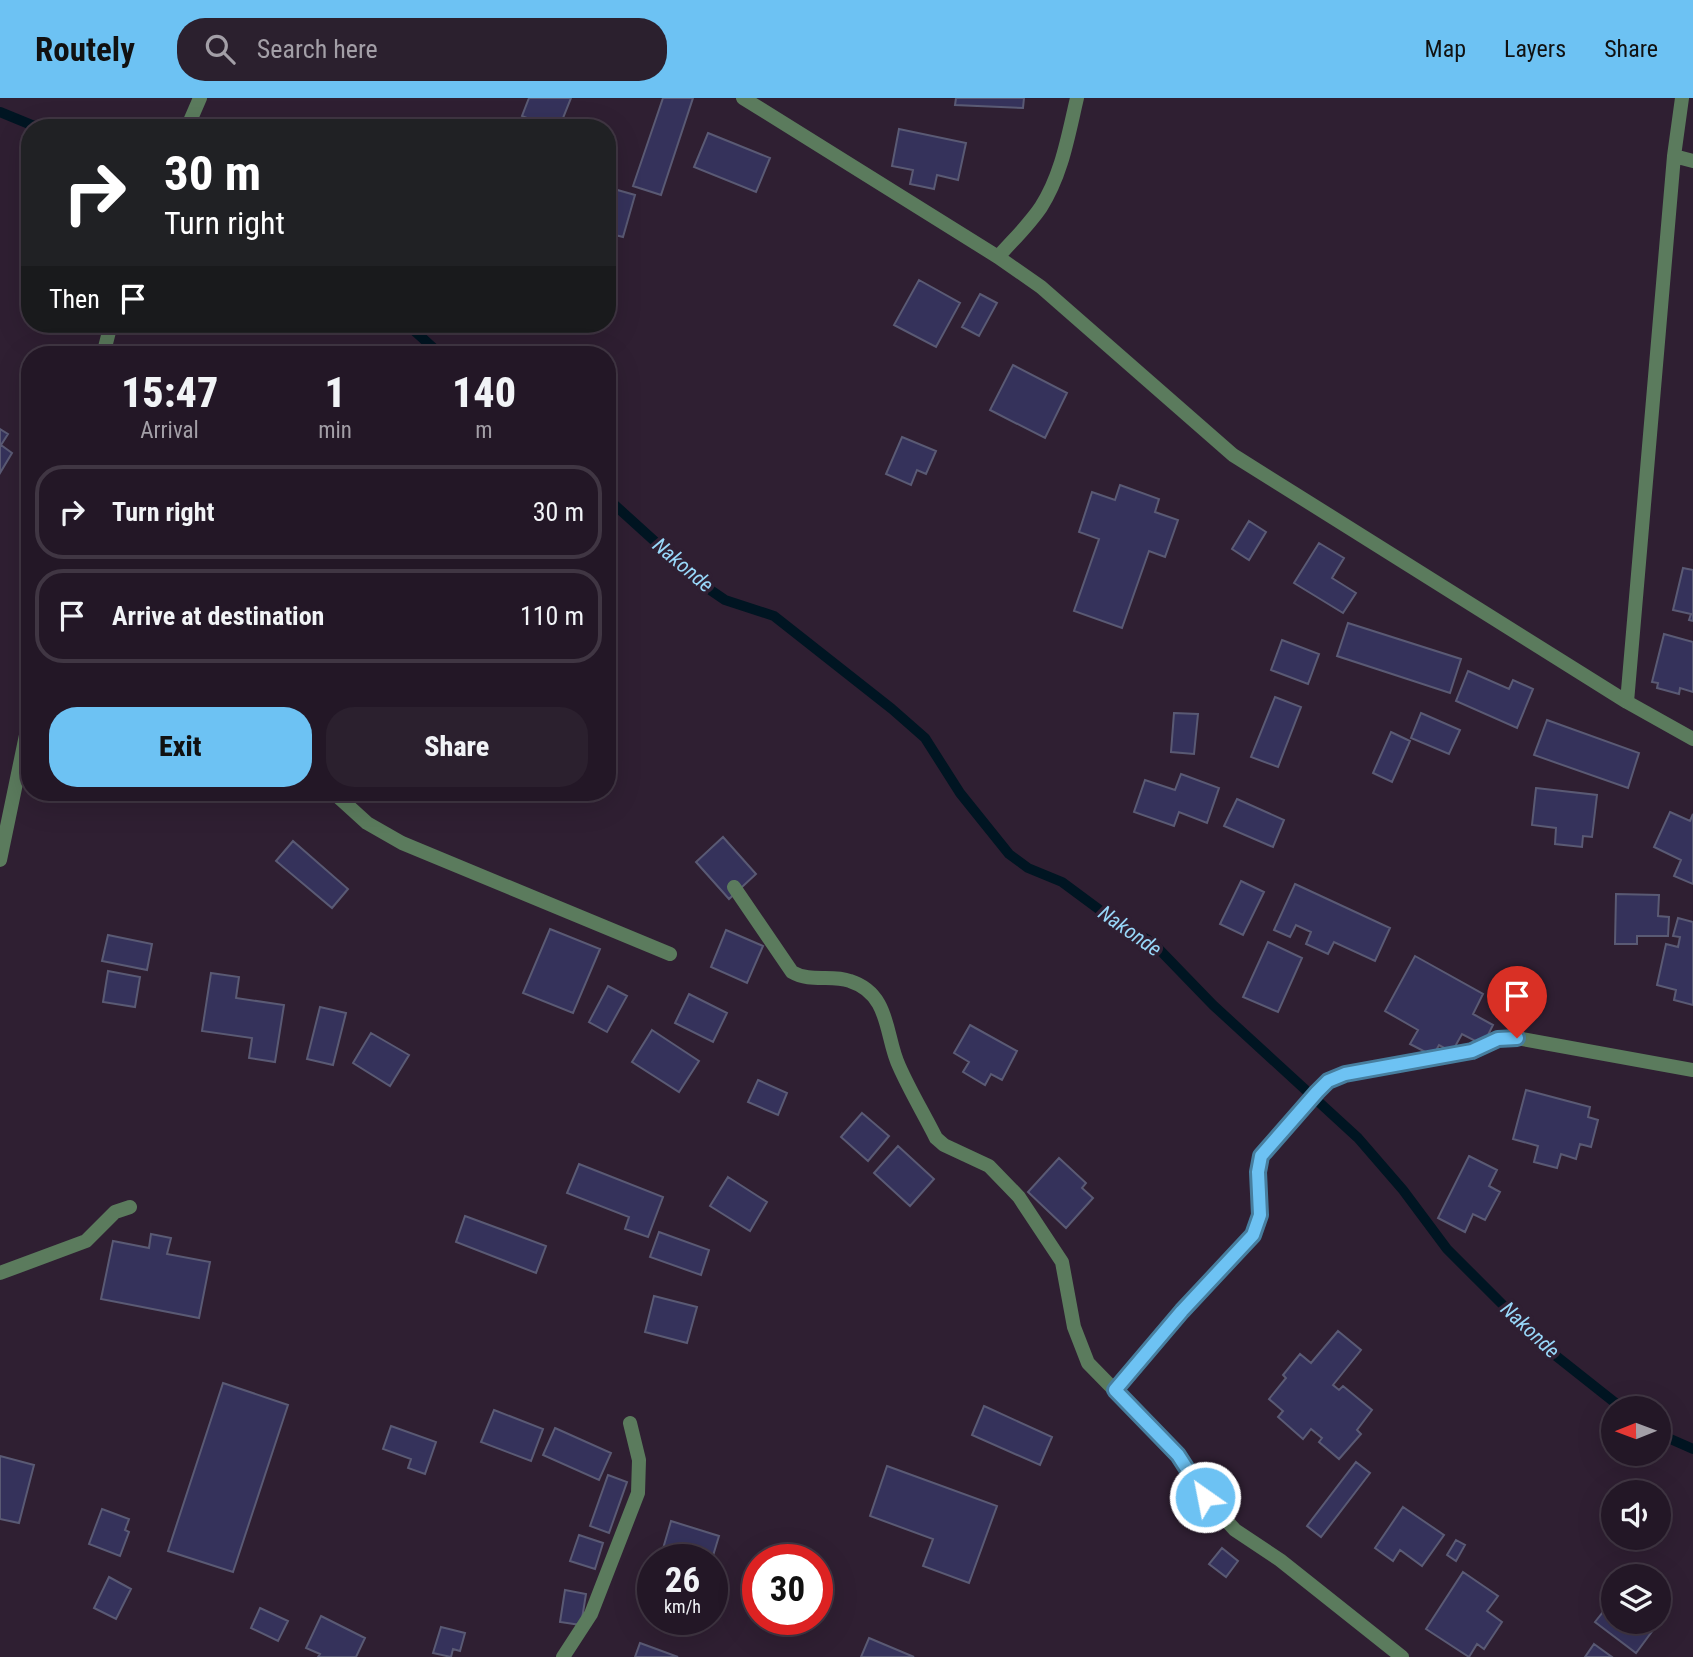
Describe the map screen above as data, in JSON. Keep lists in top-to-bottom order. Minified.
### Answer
{"water":["Nakonde"],"north":"left","page":{"header":"Routely","search":"Search here","nav":["Map","Layers","Share"],"turn":["30 m","Turn right"],"then":"Then","eta":["15:47","Arrival","1","min","140","m"],"list":[{"name":"Turn right","value":"30 m"},{"name":"Arrive at destination","value":"110 m"}],"buttons":["Exit","Share"],"speed":"26 km/h","limit":"30"}}
